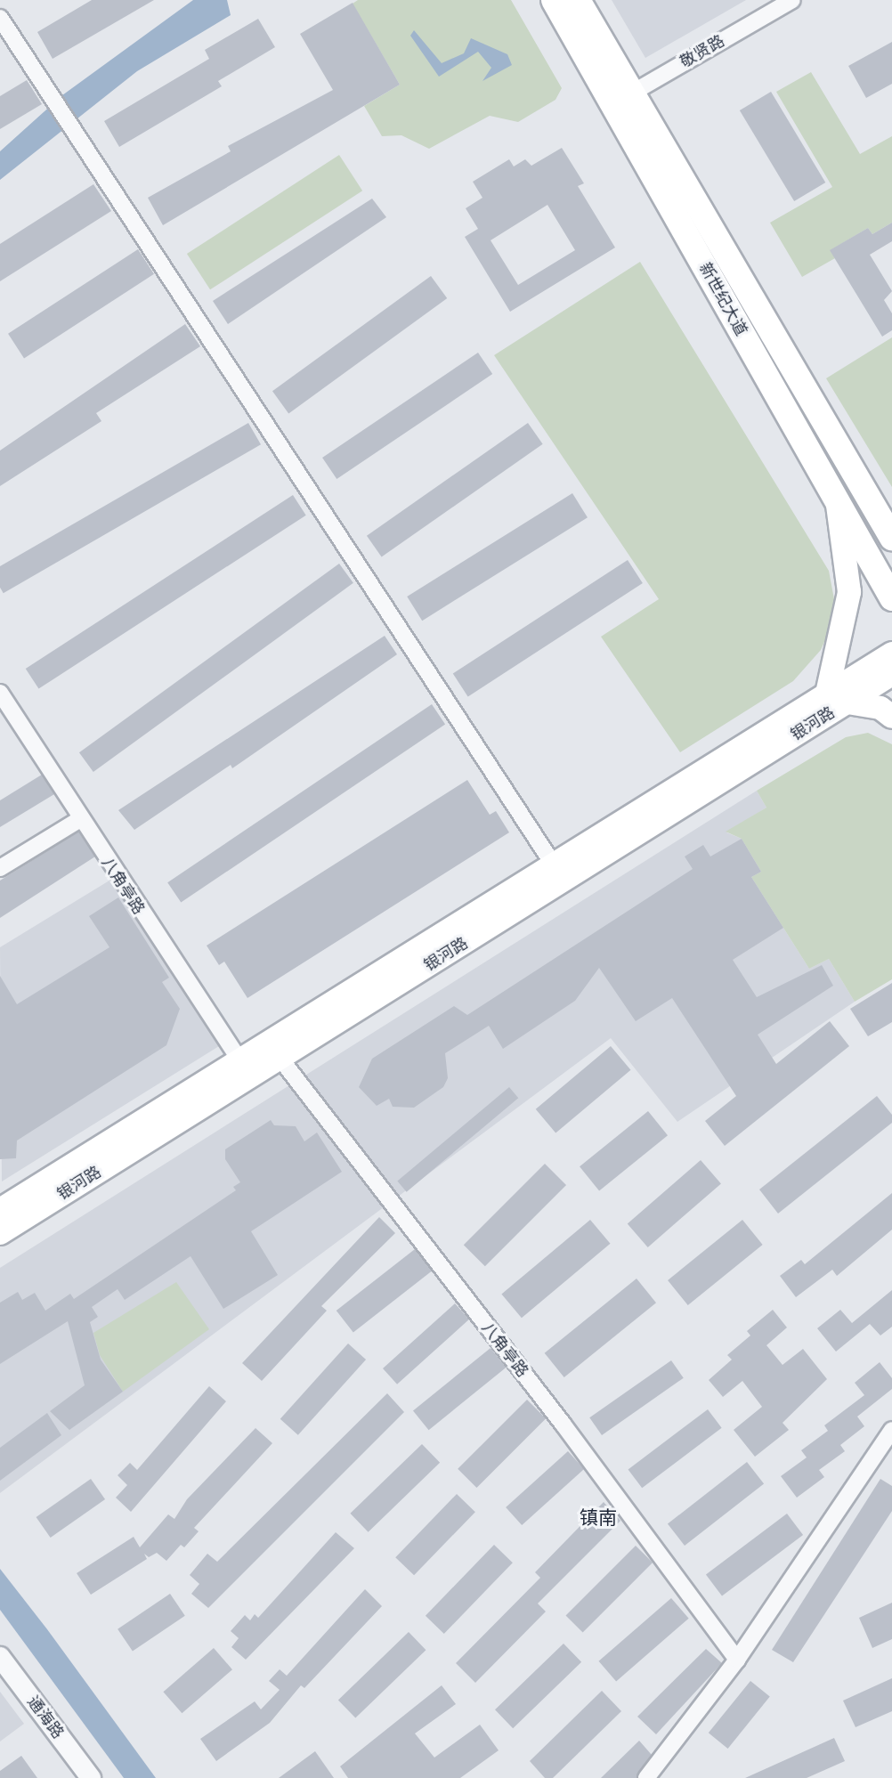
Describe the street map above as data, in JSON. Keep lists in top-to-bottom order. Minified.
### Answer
{"streets":{"main road":["新世纪大道","银河路"],"street":["敬贤路","八角亭路","通海路"]},"crossings":[["敬贤路","新世纪大道"],["银河路","八角亭路"]],"districts":["镇南"]}
